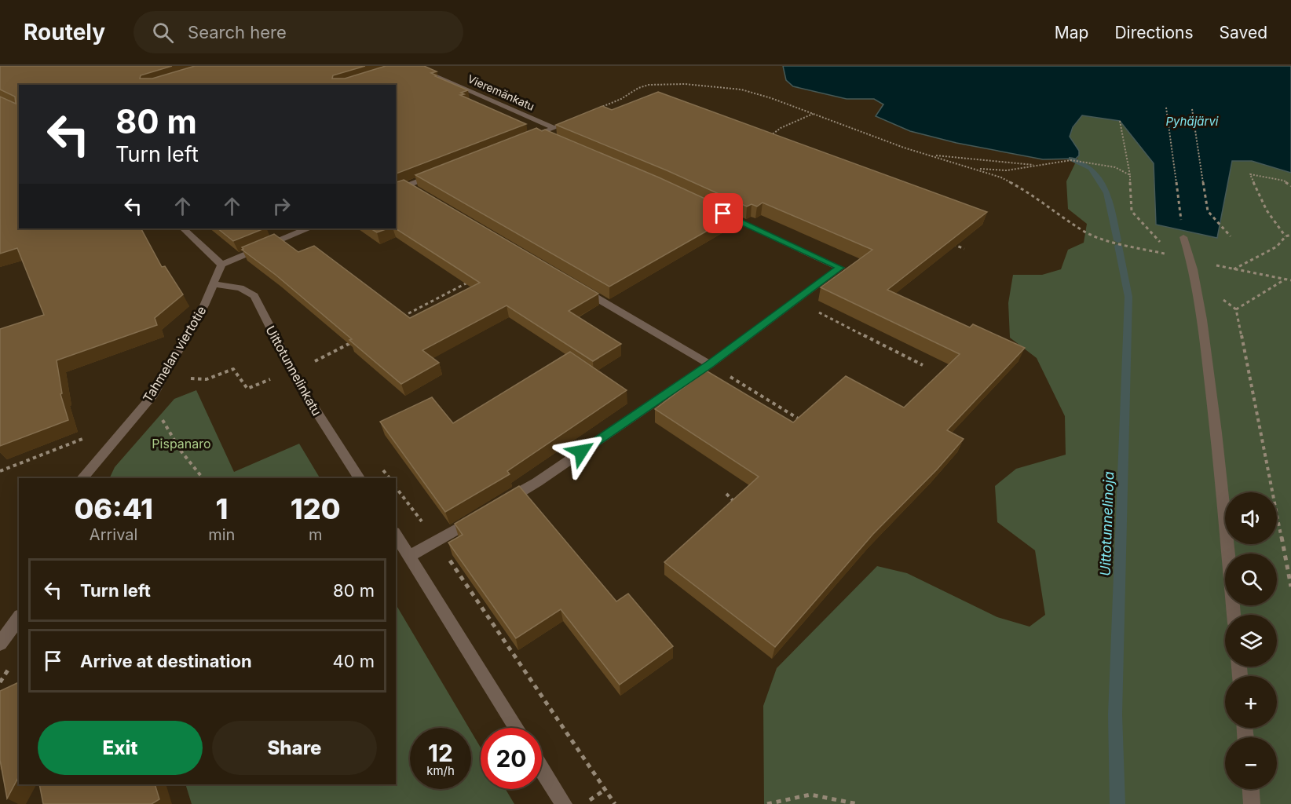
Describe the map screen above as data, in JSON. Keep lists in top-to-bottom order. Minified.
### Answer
{"streets":{"street":["Vieremänkatu","Tahmelan viertotie","Uittotunnelinkatu"]},"crossings":[["Tahmelan viertotie","Uittotunnelinkatu"]],"water":["Pyhäjärvi","Uittotunnelinoja"],"parks":["Pispanaro"],"page":{"header":"Routely","search":"Search here","nav":["Map","Directions","Saved"],"turn":["80 m","Turn left"],"eta":["06:41","Arrival","1","min","120","m"],"map_buttons":["+","−"],"list":[{"name":"Turn left","value":"80 m"},{"name":"Arrive at destination","value":"40 m"}],"buttons":["Exit","Share"],"speed":"12 km/h","limit":"20"}}
